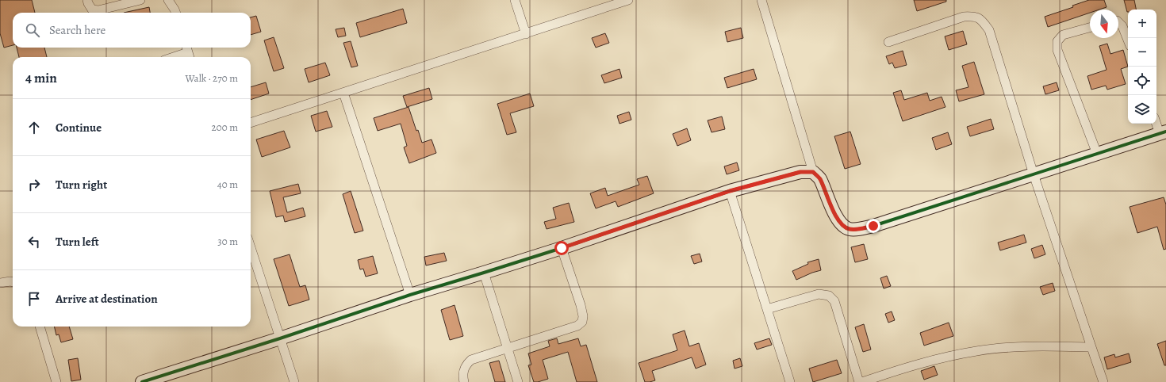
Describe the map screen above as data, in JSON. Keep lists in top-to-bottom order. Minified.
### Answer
{"north":"bottom","page":{"map_buttons":["+","−"],"search":"Search here","heading":["4 min","Walk · 270 m"],"list":[["Continue","200 m"],["Turn right","40 m"],["Turn left","30 m"],"Arrive at destination"]}}
